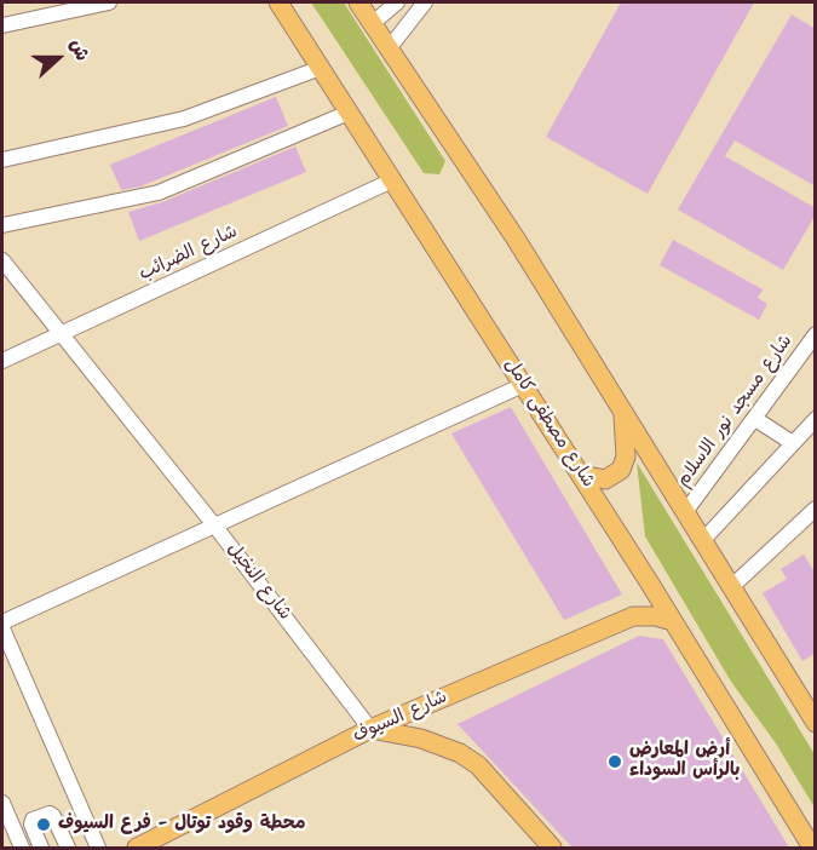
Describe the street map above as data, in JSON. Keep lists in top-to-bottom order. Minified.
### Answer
{"streets":{"main road":["شارع مصطفى كامل","شارع السيوف"],"street":["شارع الضرائب","شارع مسجد نور الاسلام","شارع النخيل"]},"crossings":[["شارع الضرائب","شارع مصطفى كامل"],["شارع الضرائب","شارع النخيل"],["شارع مصطفى كامل","شارع السيوف"],["شارع النخيل","شارع السيوف"]],"places":["أرض المعارض بالرأس السوداء","محطة وقود توتال - فرع السيوف"],"north":"right"}
